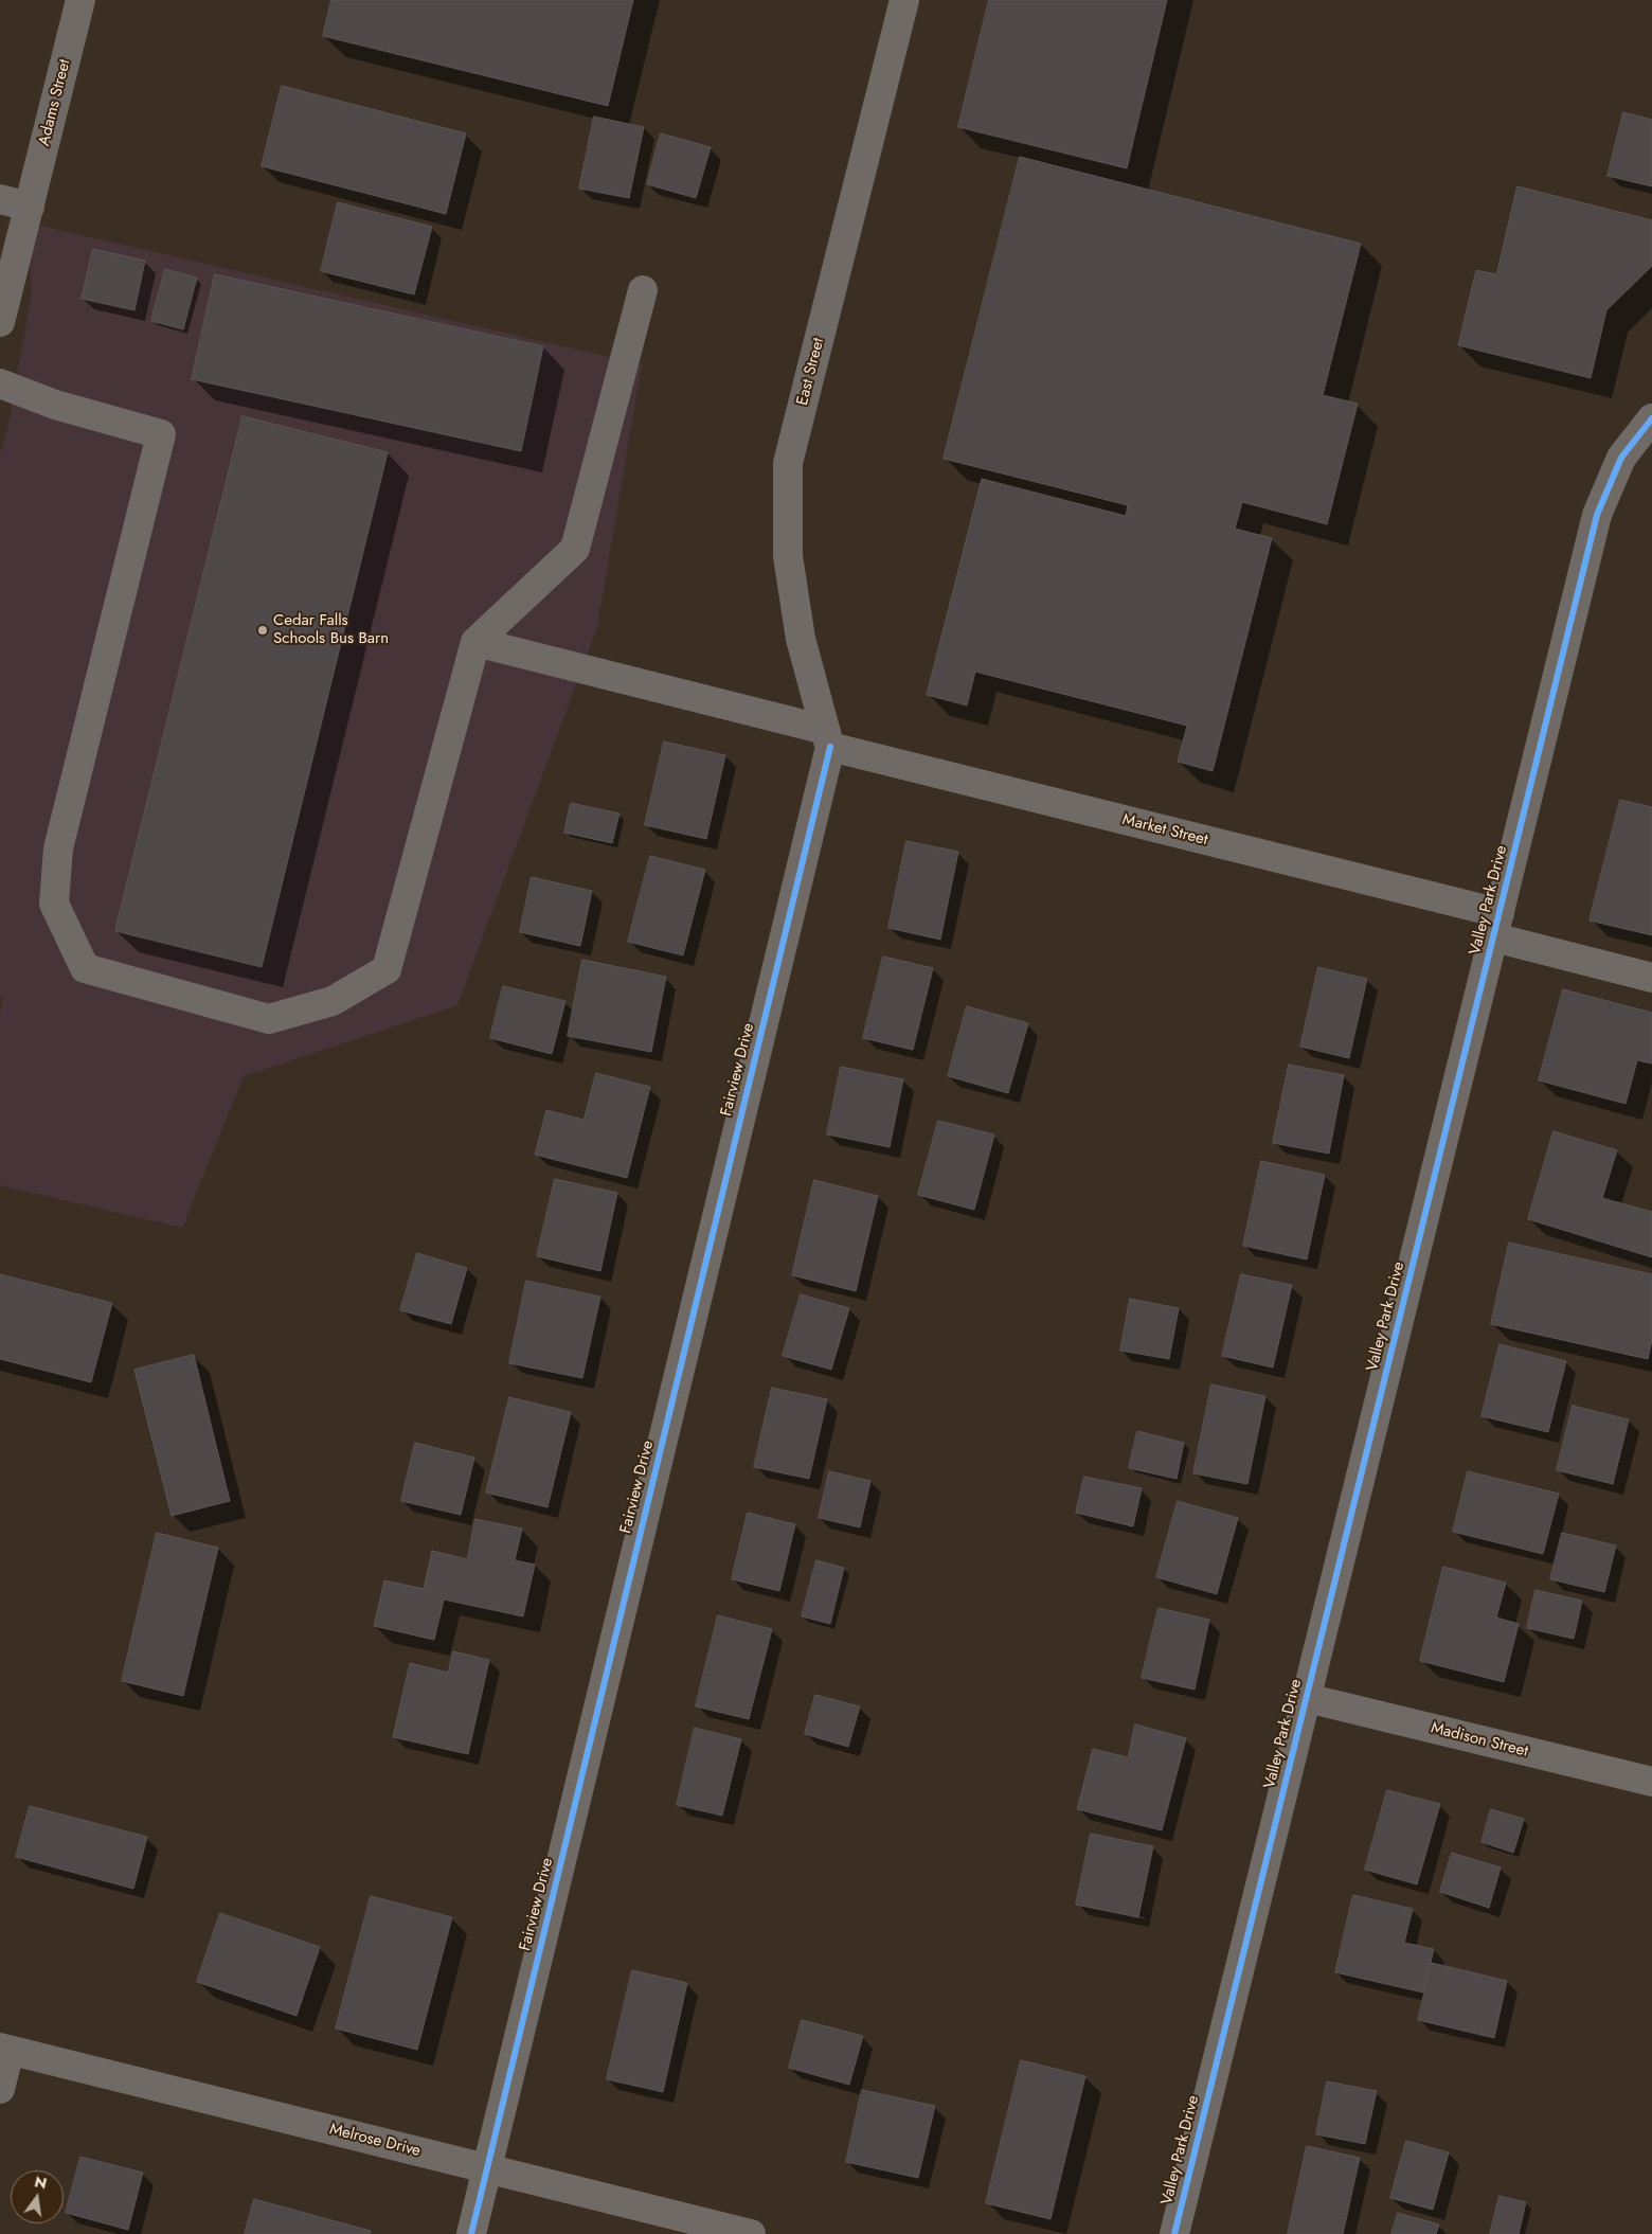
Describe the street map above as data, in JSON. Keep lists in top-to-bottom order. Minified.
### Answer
{"streets":{"street":["Adams Street","East Street","Market Street","Valley Park Drive","Fairview Drive","Madison Street","Melrose Drive"]},"crossings":[["East Street","Market Street"],["East Street","Fairview Drive"],["Market Street","Valley Park Drive"],["Market Street","Fairview Drive"],["Valley Park Drive","Madison Street"],["Fairview Drive","Melrose Drive"]],"places":["Cedar Falls Schools Bus Barn"],"north":"top"}
